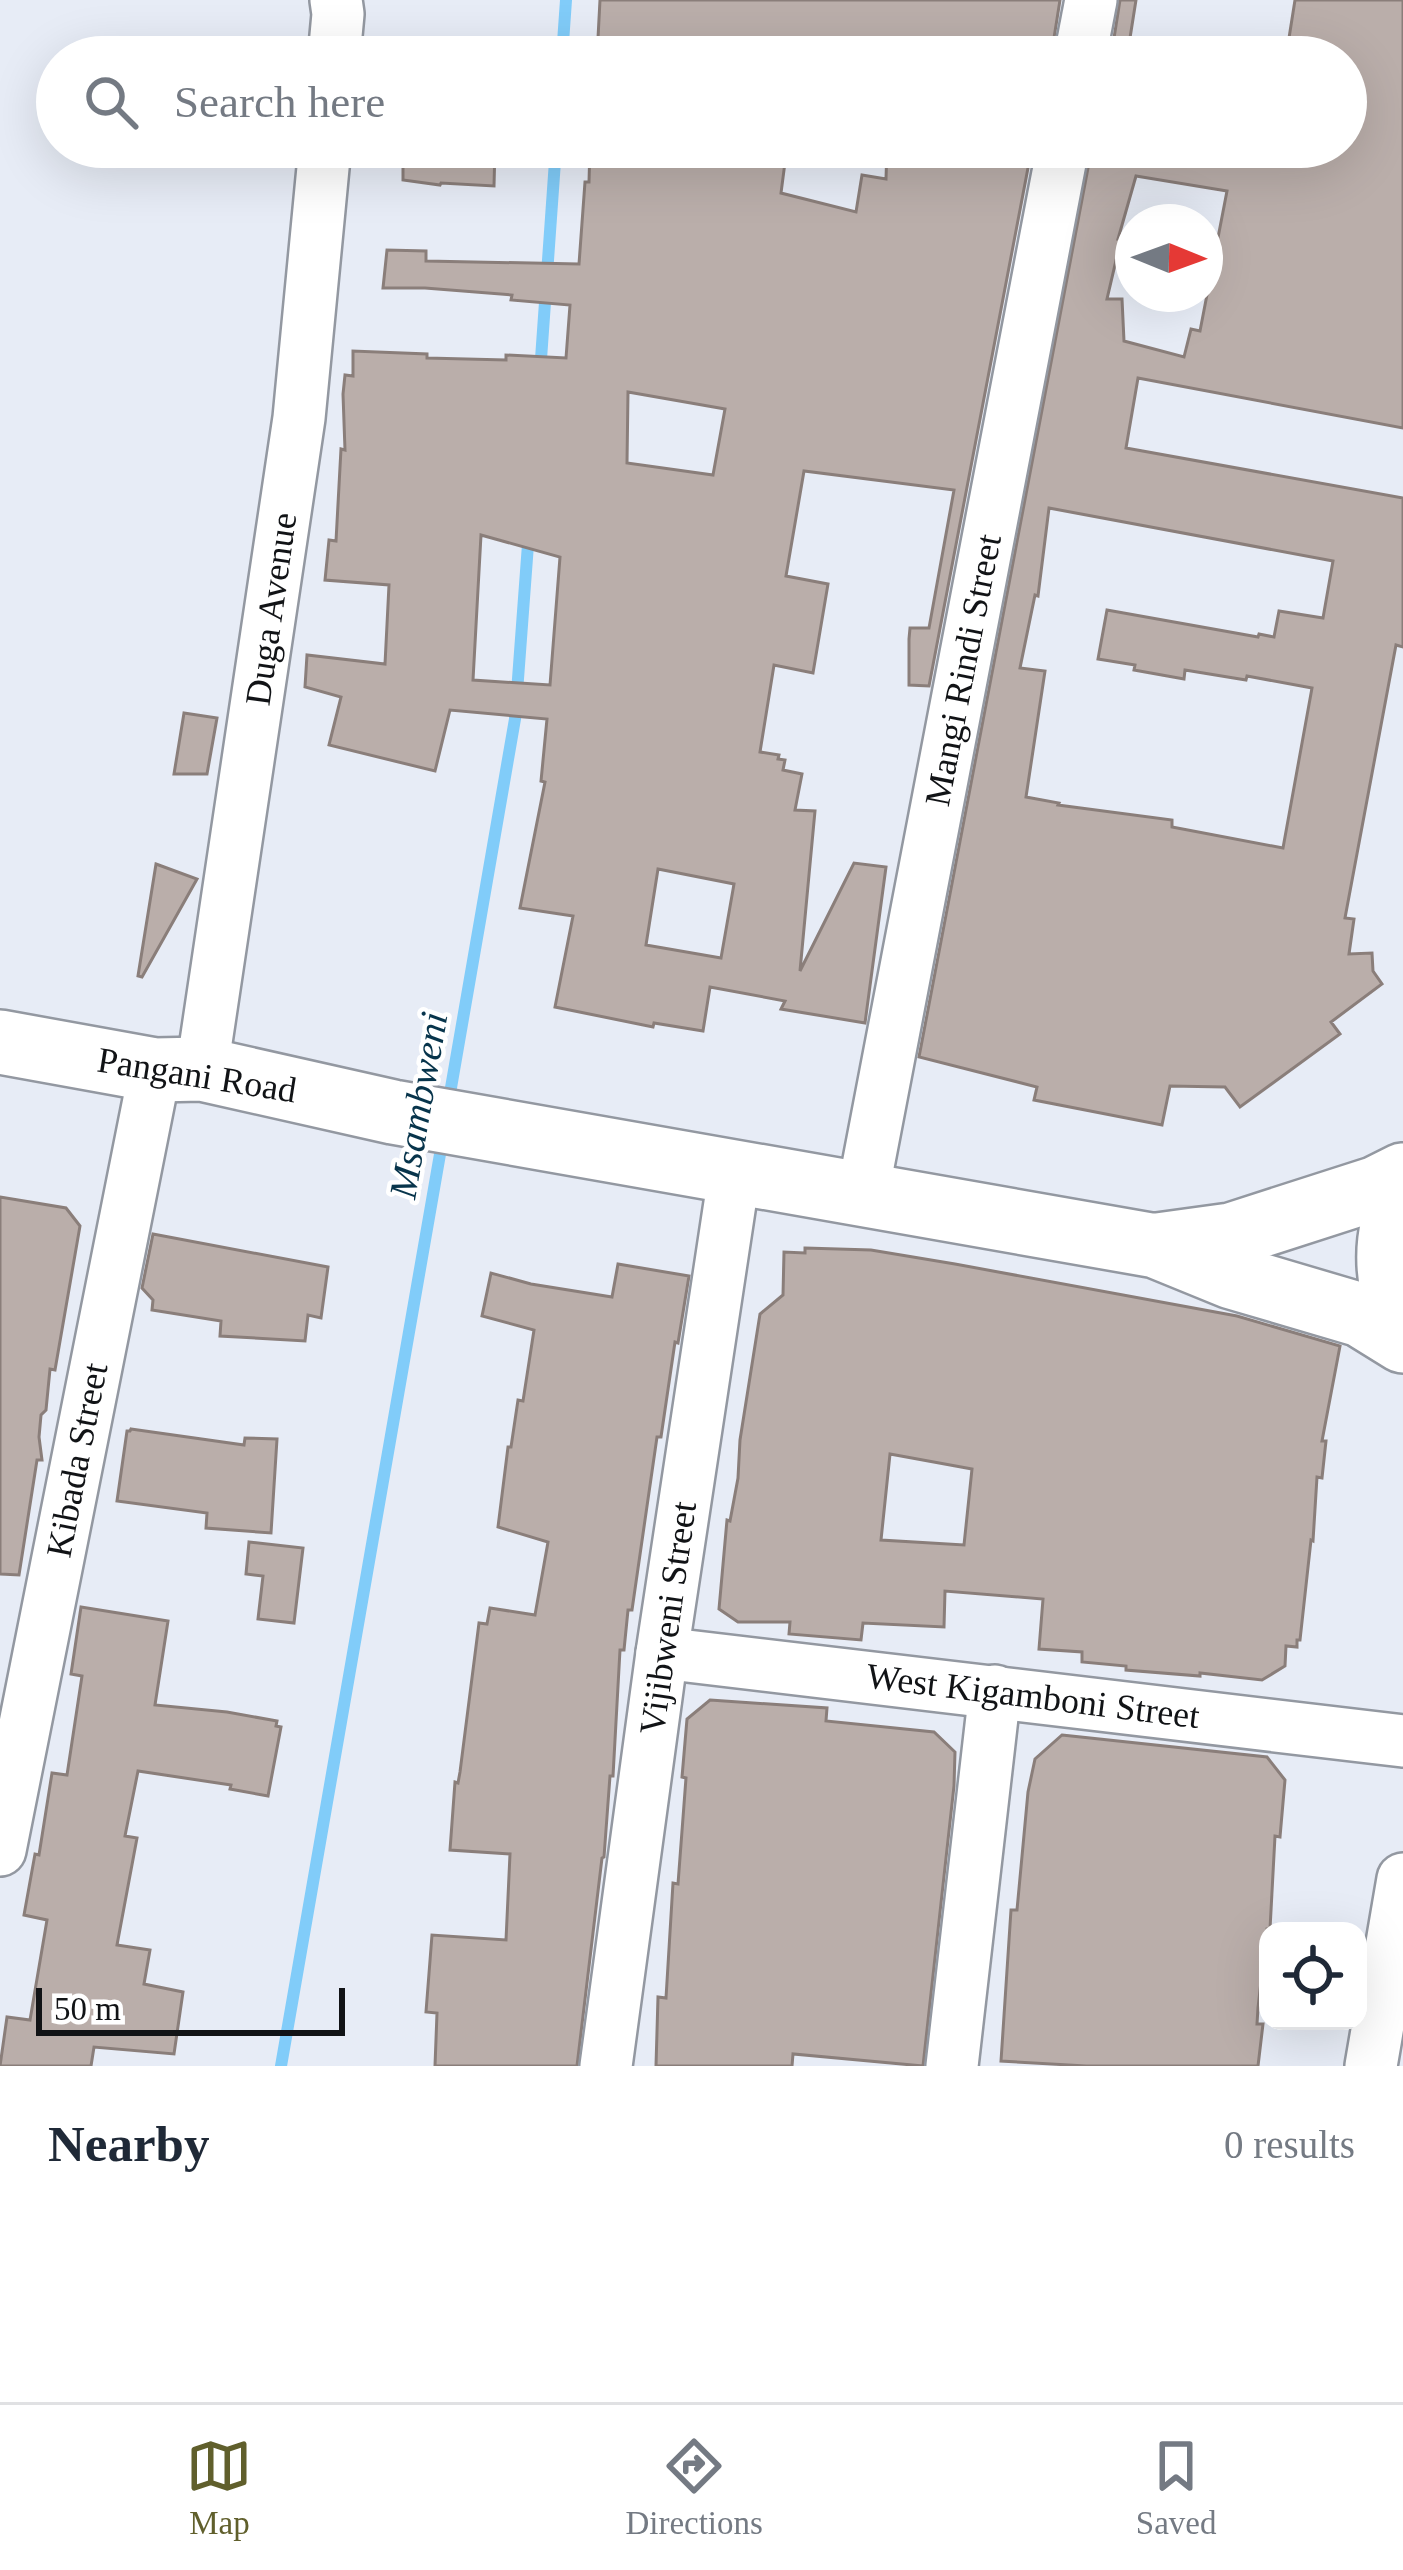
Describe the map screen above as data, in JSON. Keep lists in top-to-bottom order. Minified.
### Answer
{"streets":{"main road":["Pangani Road"],"street":["Duga Avenue","Mangi Rindi Street","Kibada Street","Vijibweni Street","West Kigamboni Street"]},"crossings":[["Duga Avenue","Pangani Road"],["Duga Avenue","Kibada Street"],["Mangi Rindi Street","Pangani Road"],["Pangani Road","Kibada Street"],["Pangani Road","Vijibweni Street"],["Vijibweni Street","West Kigamboni Street"]],"water":["Msambweni"],"scale_bar":"50 m","north":"right","page":{"search":"Search here","scale":"50 m","heading":["Nearby","0 results"],"nav":["Map","Directions","Saved"]}}
